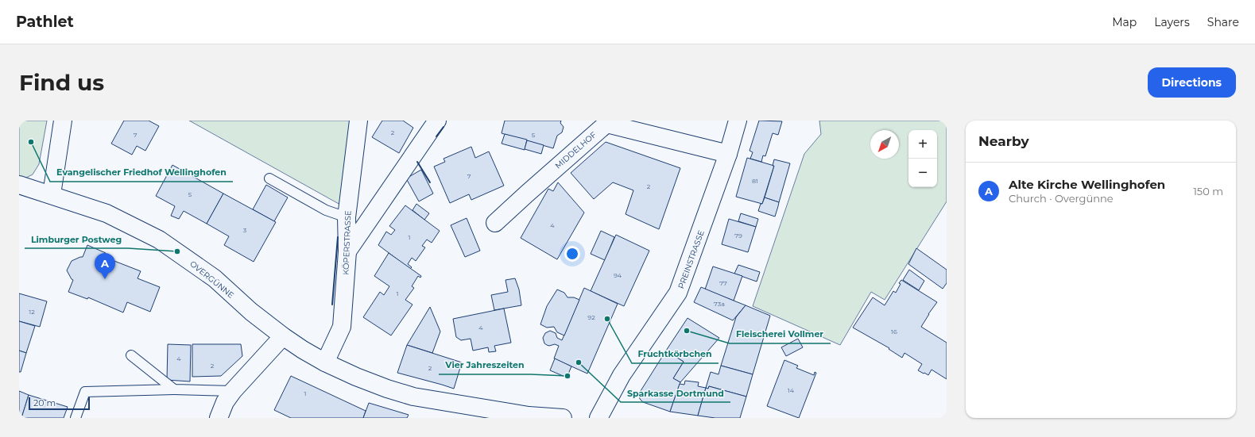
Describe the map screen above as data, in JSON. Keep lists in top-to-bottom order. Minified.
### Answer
{"streets":{"street":["MIDDELHOF","KÖPERSTRASSE","PREINSTRASSE","OVERGÜNNE"]},"crossings":[["MIDDELHOF","PREINSTRASSE"],["KÖPERSTRASSE","OVERGÜNNE"]],"places":["Evangelischer Friedhof Wellinghofen","Limburger Postweg","Fruchtkörbchen","Fleischerei Vollmer","Sparkasse Dortmund","Vier Jahreszeiten"],"house_numbers":["2","7","5","7","81","2","5","4","3","79","1","94","77","1","73a","12","92","4","16","4","2","2","14","1"],"scale_bar":"20 m","north":"bottom left","page":{"header":"Pathlet","nav":["Map","Layers","Share"],"buttons":"Directions","title":"Find us","heading":"Nearby","map_buttons":["+","−"],"list":[{"mark":"A","name":"Alte Kirche Wellinghofen","note":"Church · Overgünne","value":"150 m"}],"pins":"A","scale":"20 m"}}
